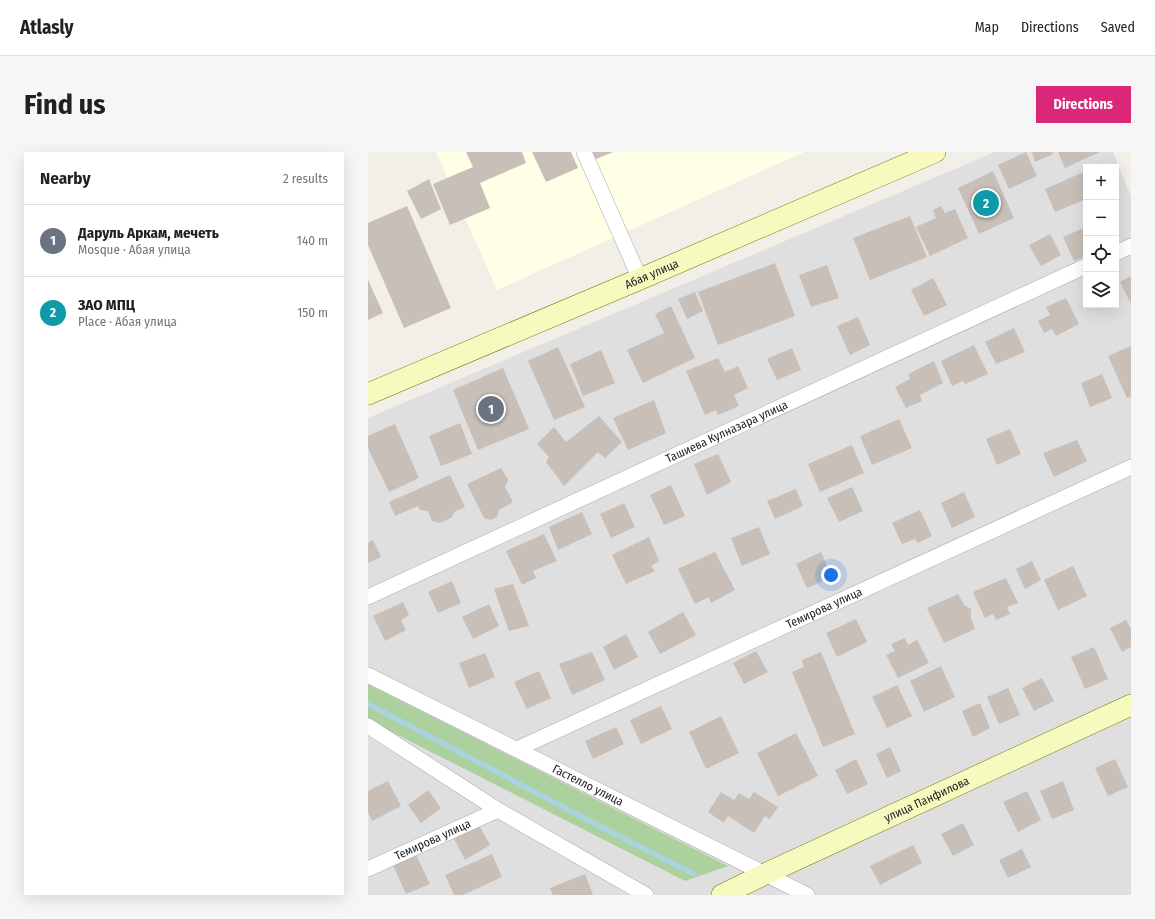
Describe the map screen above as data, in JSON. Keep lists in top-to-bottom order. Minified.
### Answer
{"streets":{"street":["Абая улица","Ташиева Кулназара улица","Темирова улица","Гастелло улица","улица Панфилова"]},"crossings":[["Темирова улица","Гастелло улица"],["Гастелло улица","улица Панфилова"]],"page":{"header":"Atlasly","nav":["Map","Directions","Saved"],"buttons":"Directions","title":"Find us","heading":["Nearby","2 results"],"map_buttons":["+","−"],"pins":["2","1"],"list":[{"mark":"1","name":"Даруль Аркам, мечеть","note":"Mosque · Абая улица","value":"140 m"},{"mark":"2","name":"ЗАО МПЦ","note":"Place · Абая улица","value":"150 m"}]}}
